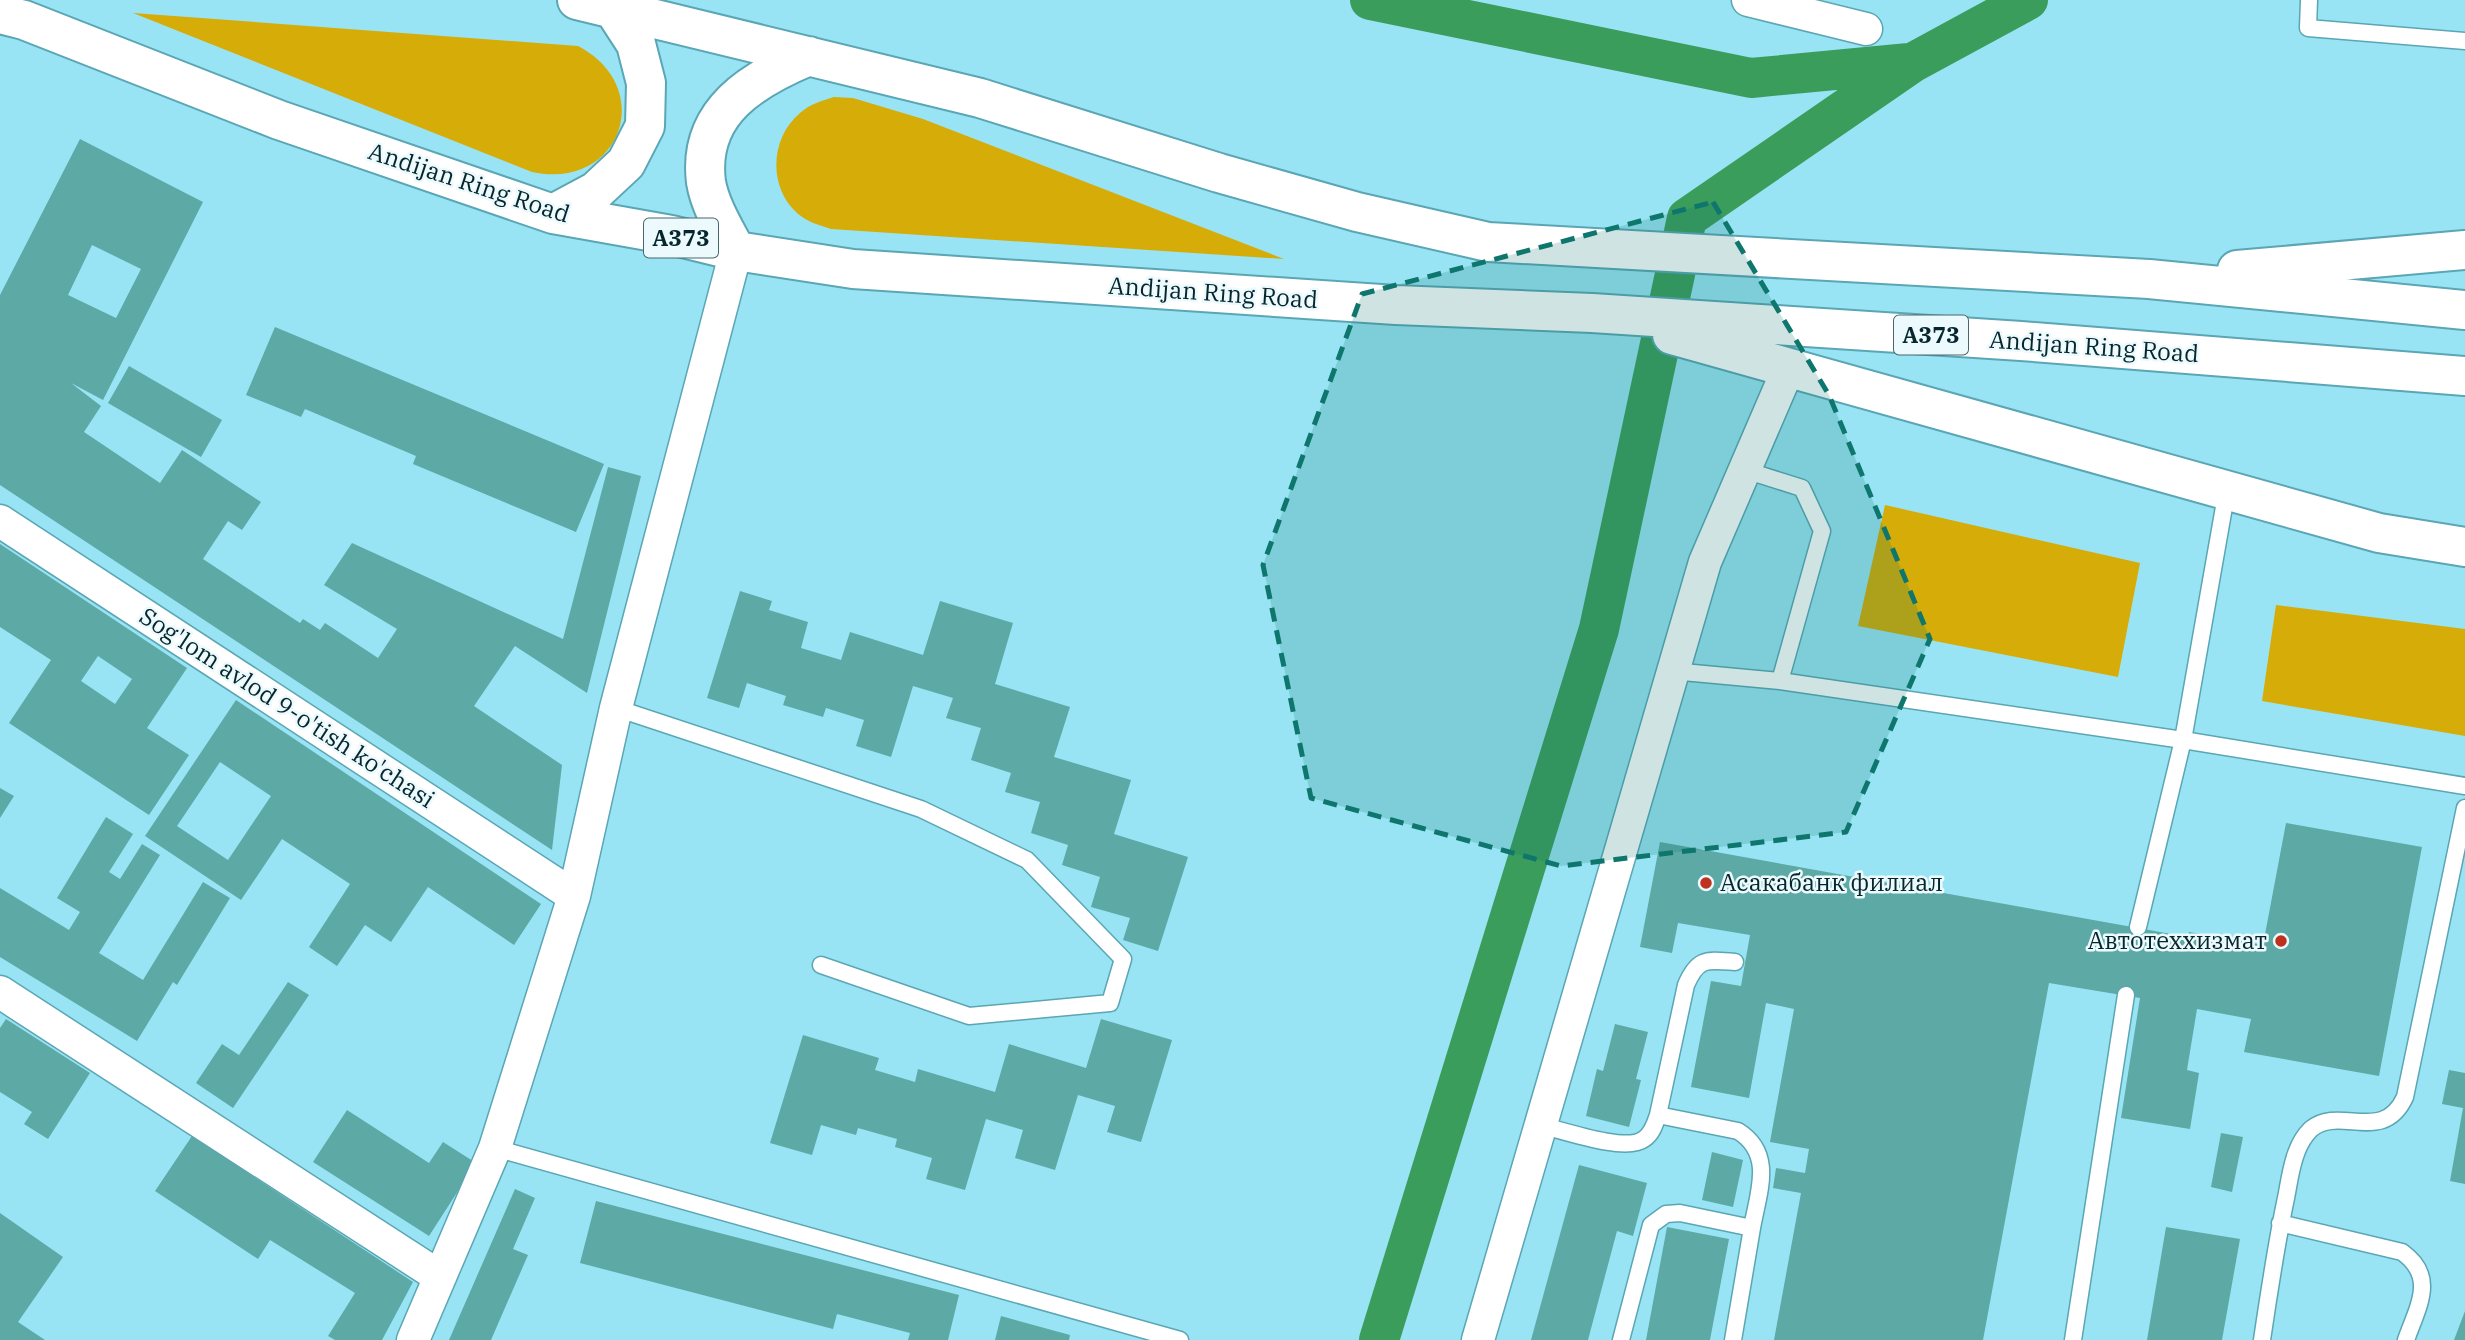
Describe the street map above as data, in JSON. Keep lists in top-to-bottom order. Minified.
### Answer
{"streets":{"highway":["Andijan Ring Road","A373"],"street":["Sog'lom avlod 9-o'tish ko'chasi"]},"places":["Асакабанк филиал","Автотеххизмат"]}
